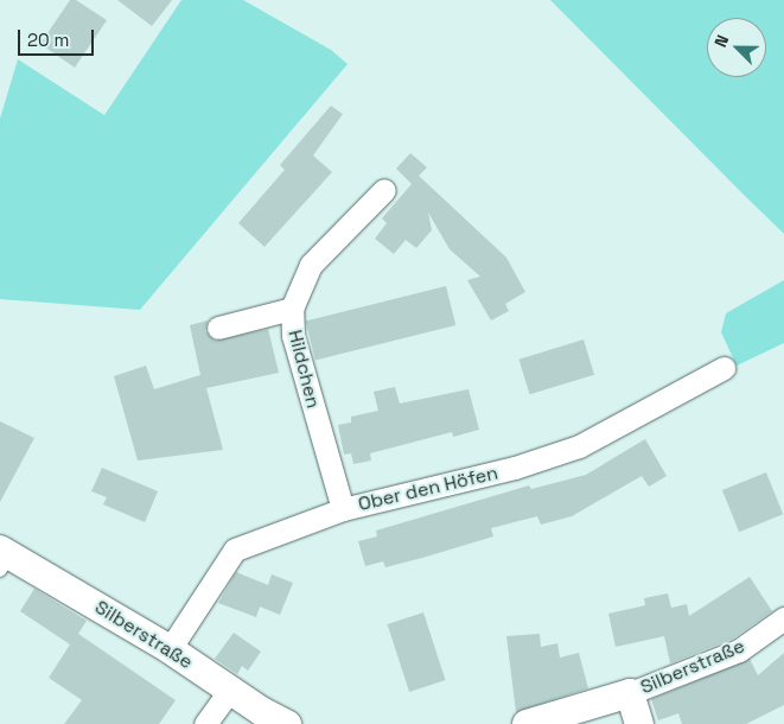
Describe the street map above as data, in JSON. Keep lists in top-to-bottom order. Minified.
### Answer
{"streets":{"street":["Hildchen","Ober den Höfen","Silberstraße"]},"crossings":[["Hildchen","Ober den Höfen"],["Ober den Höfen","Silberstraße"]],"scale_bar":"20 m","north":"top left"}
